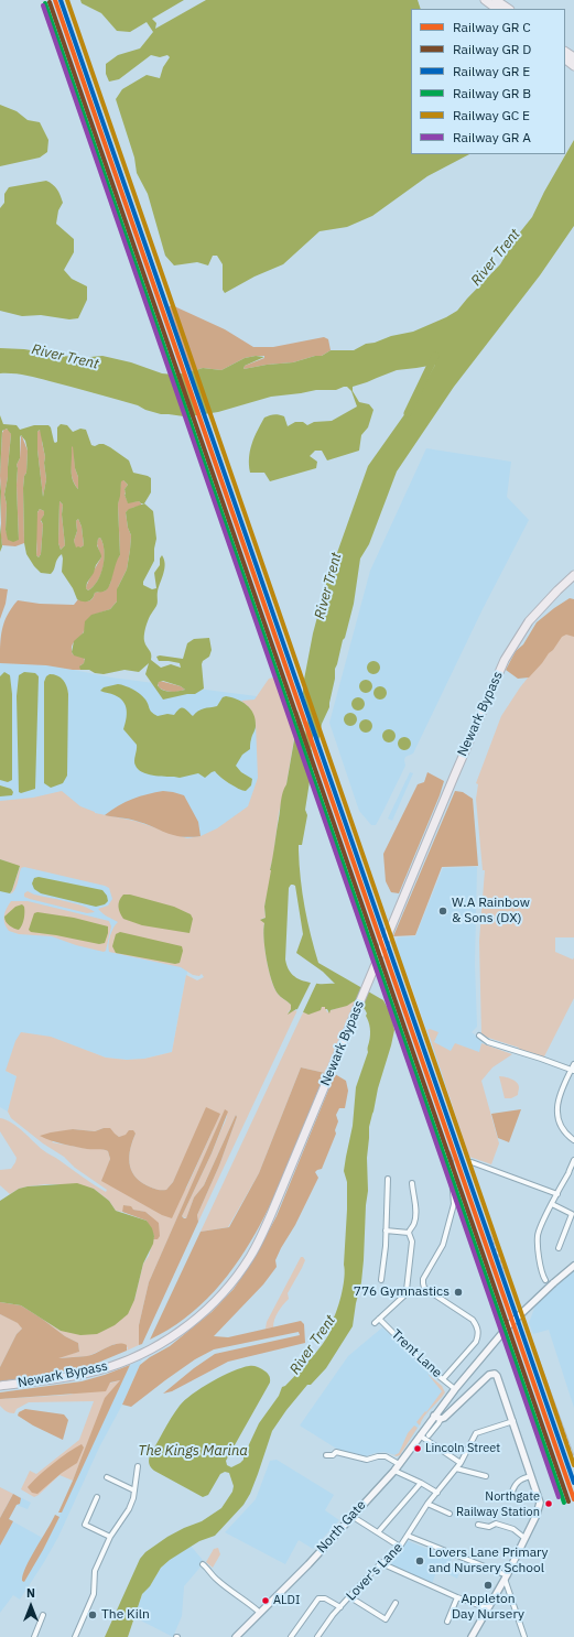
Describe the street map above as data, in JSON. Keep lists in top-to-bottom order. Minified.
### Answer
{"streets":{"highway":["Newark Bypass"],"main road":["North Gate"],"street":["Trent Lane","Lover's Lane"]},"crossings":[["North Gate","Lover's Lane"]],"water":["River Trent","The Kings Marina"],"places":["W.A Rainbow & Sons (DX)","776 Gymnastics","Lincoln Street","Northgate Railway Station","Lovers Lane Primary and Nursery School","Appleton Day Nursery","ALDI","The Kiln"],"legend":["Railway GR C","Railway GR D","Railway GR E","Railway GR B","Railway GC E","Railway GR A"],"north":"top"}
